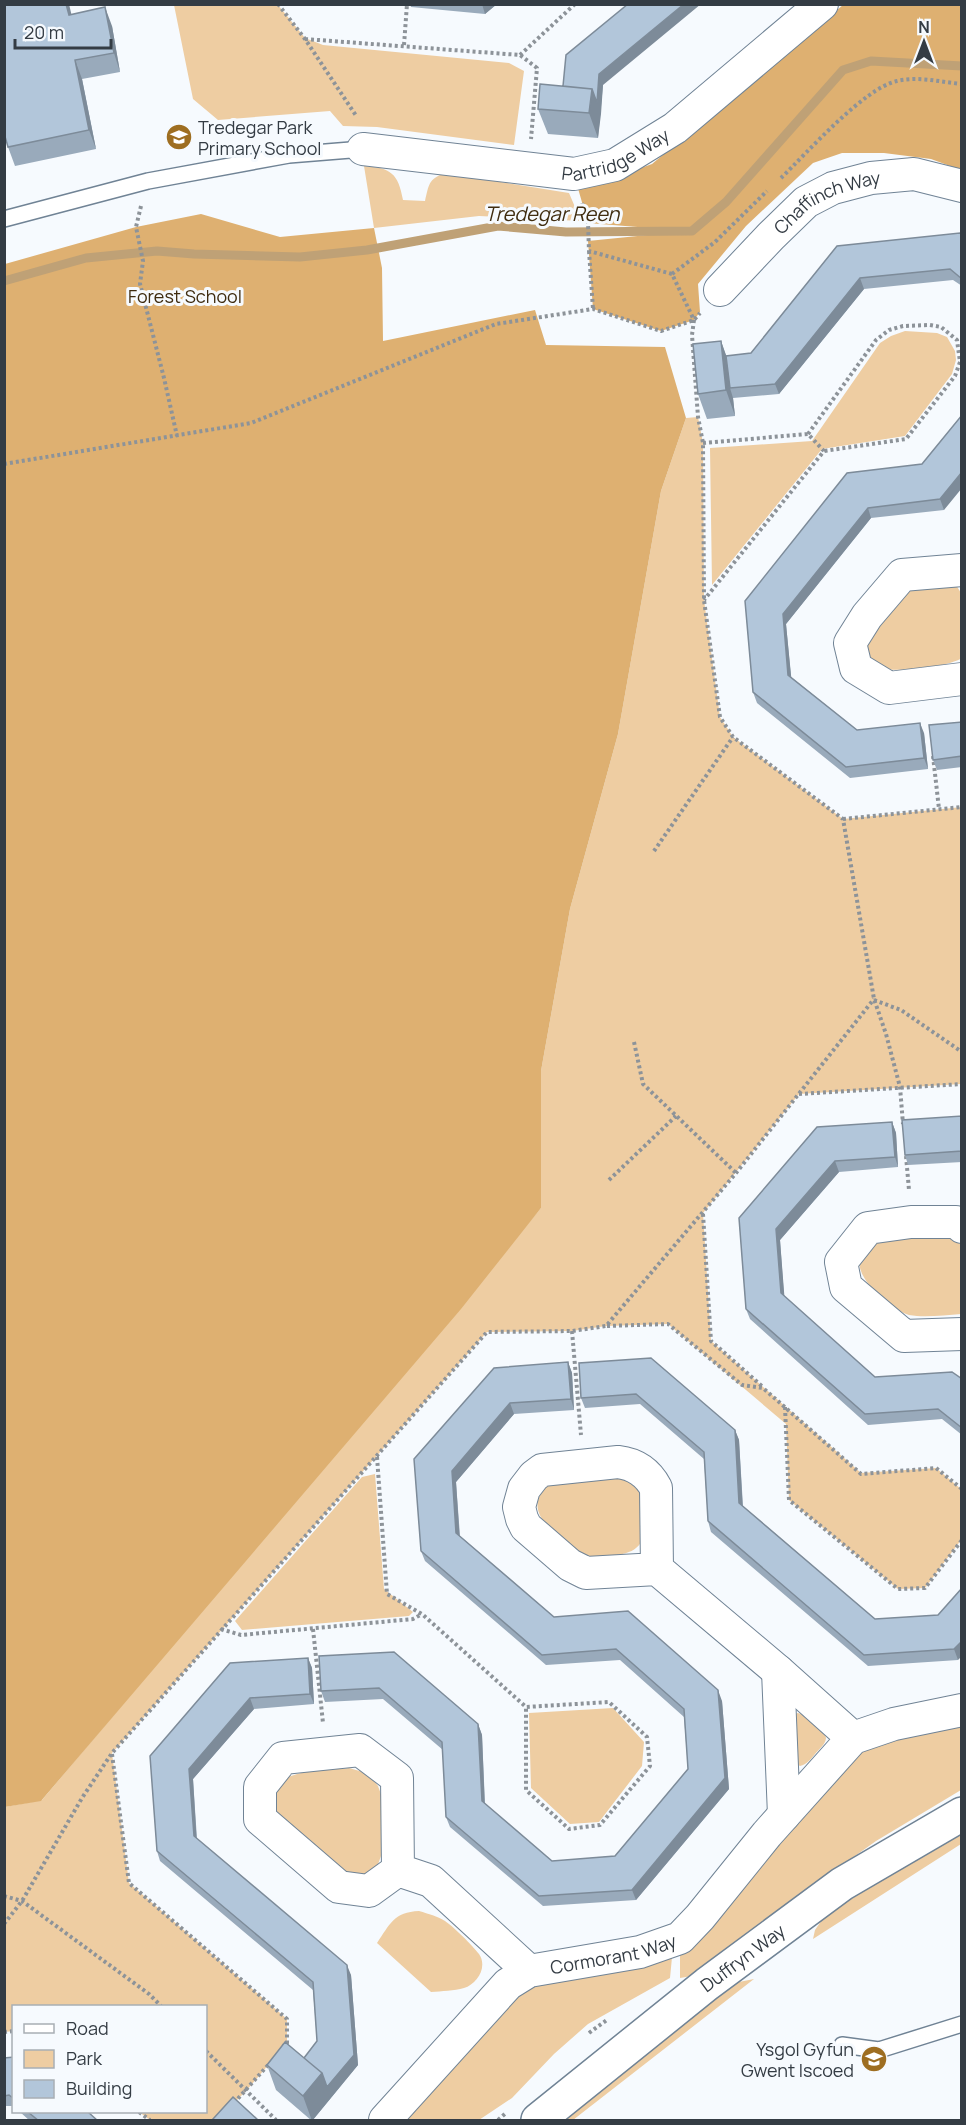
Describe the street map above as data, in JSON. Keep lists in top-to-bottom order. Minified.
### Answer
{"streets":{"street":["Partridge Way","Chaffinch Way","Cormorant Way","Duffryn Way"]},"water":["Tredegar Reen"],"parks":["Forest School"],"places":{"school or university":["Tredegar Park Primary School","Ysgol Gyfun Gwent Iscoed"]},"legend":["Road","Park","Building"],"scale_bar":"20 m","north":"top"}
